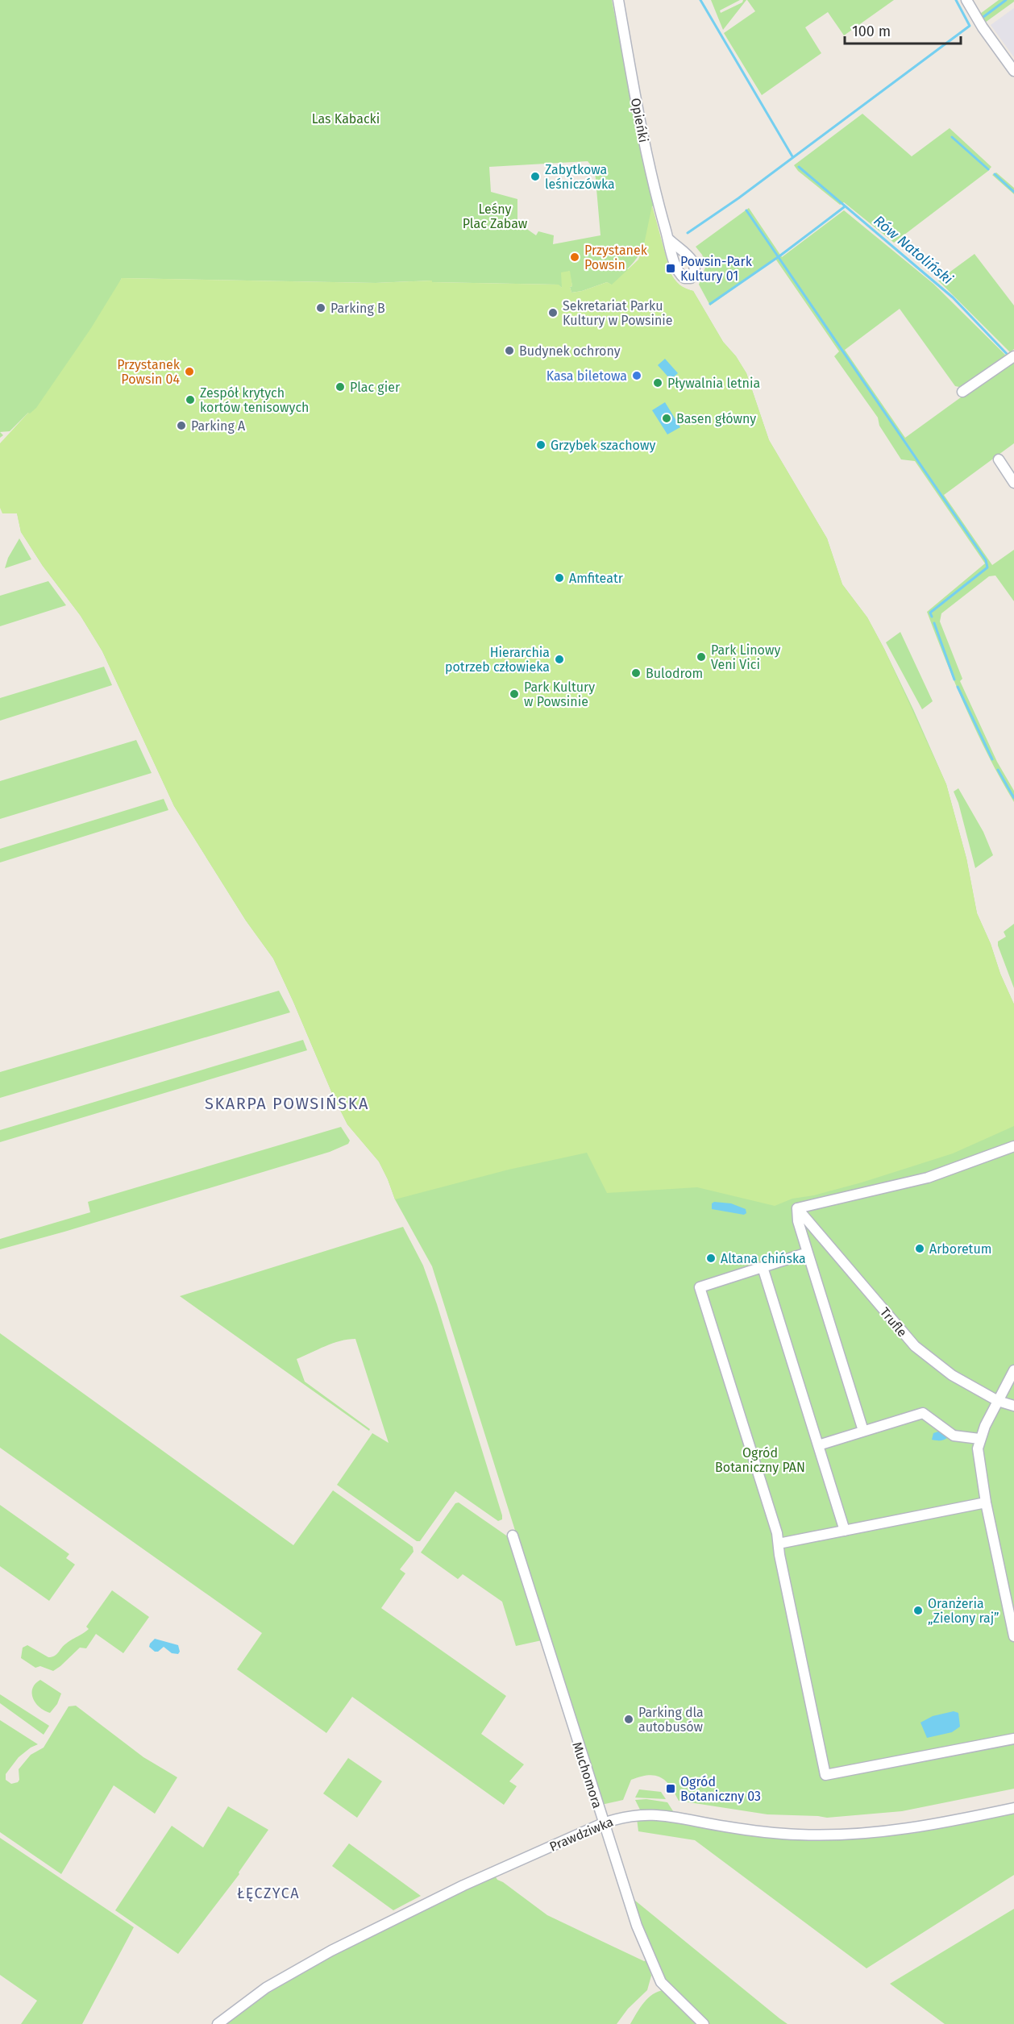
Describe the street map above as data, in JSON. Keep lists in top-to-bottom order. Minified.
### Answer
{"streets":{"street":["Opieńki","Trufle","Muchomora","Prawdziwka"]},"crossings":[["Muchomora","Prawdziwka"]],"districts":["SKARPA POWSIŃSKA","ŁĘCZYCA"],"water":["Rów Natoliński"],"parks":["Las Kabacki","Leśny Plac Zabaw","Ogród Botaniczny PAN"],"places":{"other":["Zabytkowa leśniczówka","Przystanek Powsin","Parking B","Sekretariat Parku Kultury w Powsinie","Budynek ochrony","Przystanek Powsin 04","Kasa biletowa","Pływalnia letnia","Plac gier","Zespół krytych kortów tenisowych","Basen główny","Parking A","Grzybek szachowy","Amfiteatr","Park Linowy Veni Vici","Hierarchia potrzeb człowieka","Bulodrom","Park Kultury w Powsinie","Arboretum","Altana chińska","Oranżeria „Zielony raj”","Parking dla autobusów"],"transit":["Powsin-Park Kultury 01","Ogród Botaniczny 03"]},"scale_bar":"100 m"}
